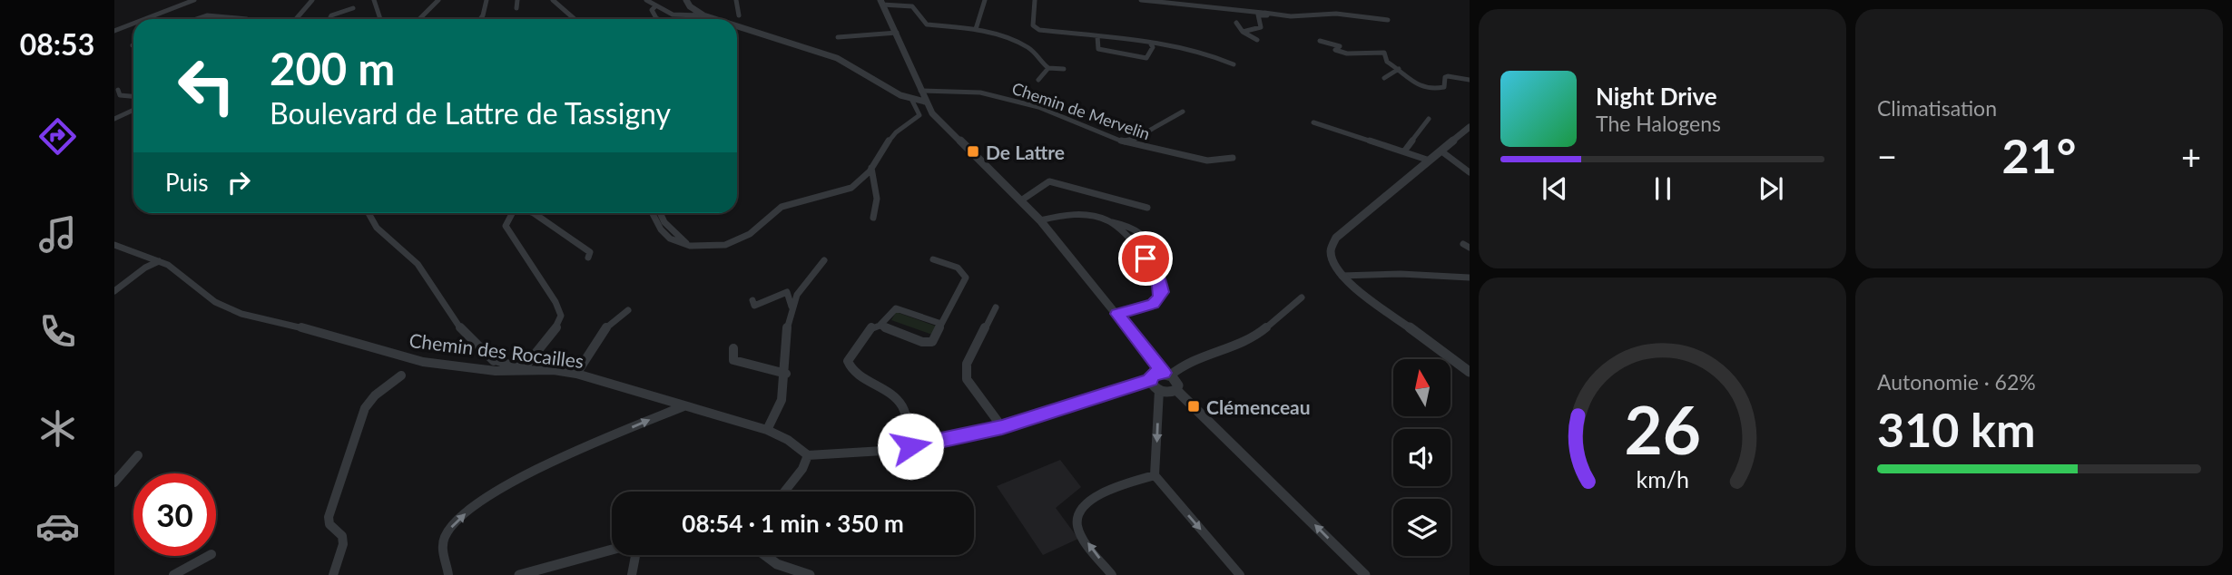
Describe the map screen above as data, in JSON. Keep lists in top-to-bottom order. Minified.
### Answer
{"streets":{"street":["Chemin de Mervelin","Chemin des Rocailles"]},"places":{"transit":["De Lattre","Clémenceau"]},"north":"top","page":{"tabs":"08:53","tile":["Climatisation",["Autonomie · 62%","310 km"]],"turn":["200 m","Boulevard de Lattre de Tassigny"],"song":["Night Drive","The Halogens"],"heat":["−","21°","+"],"then":"Puis","limit":"30","trip":"08:54 · 1 min · 350 m","gauge":["26","km/h"]}}
